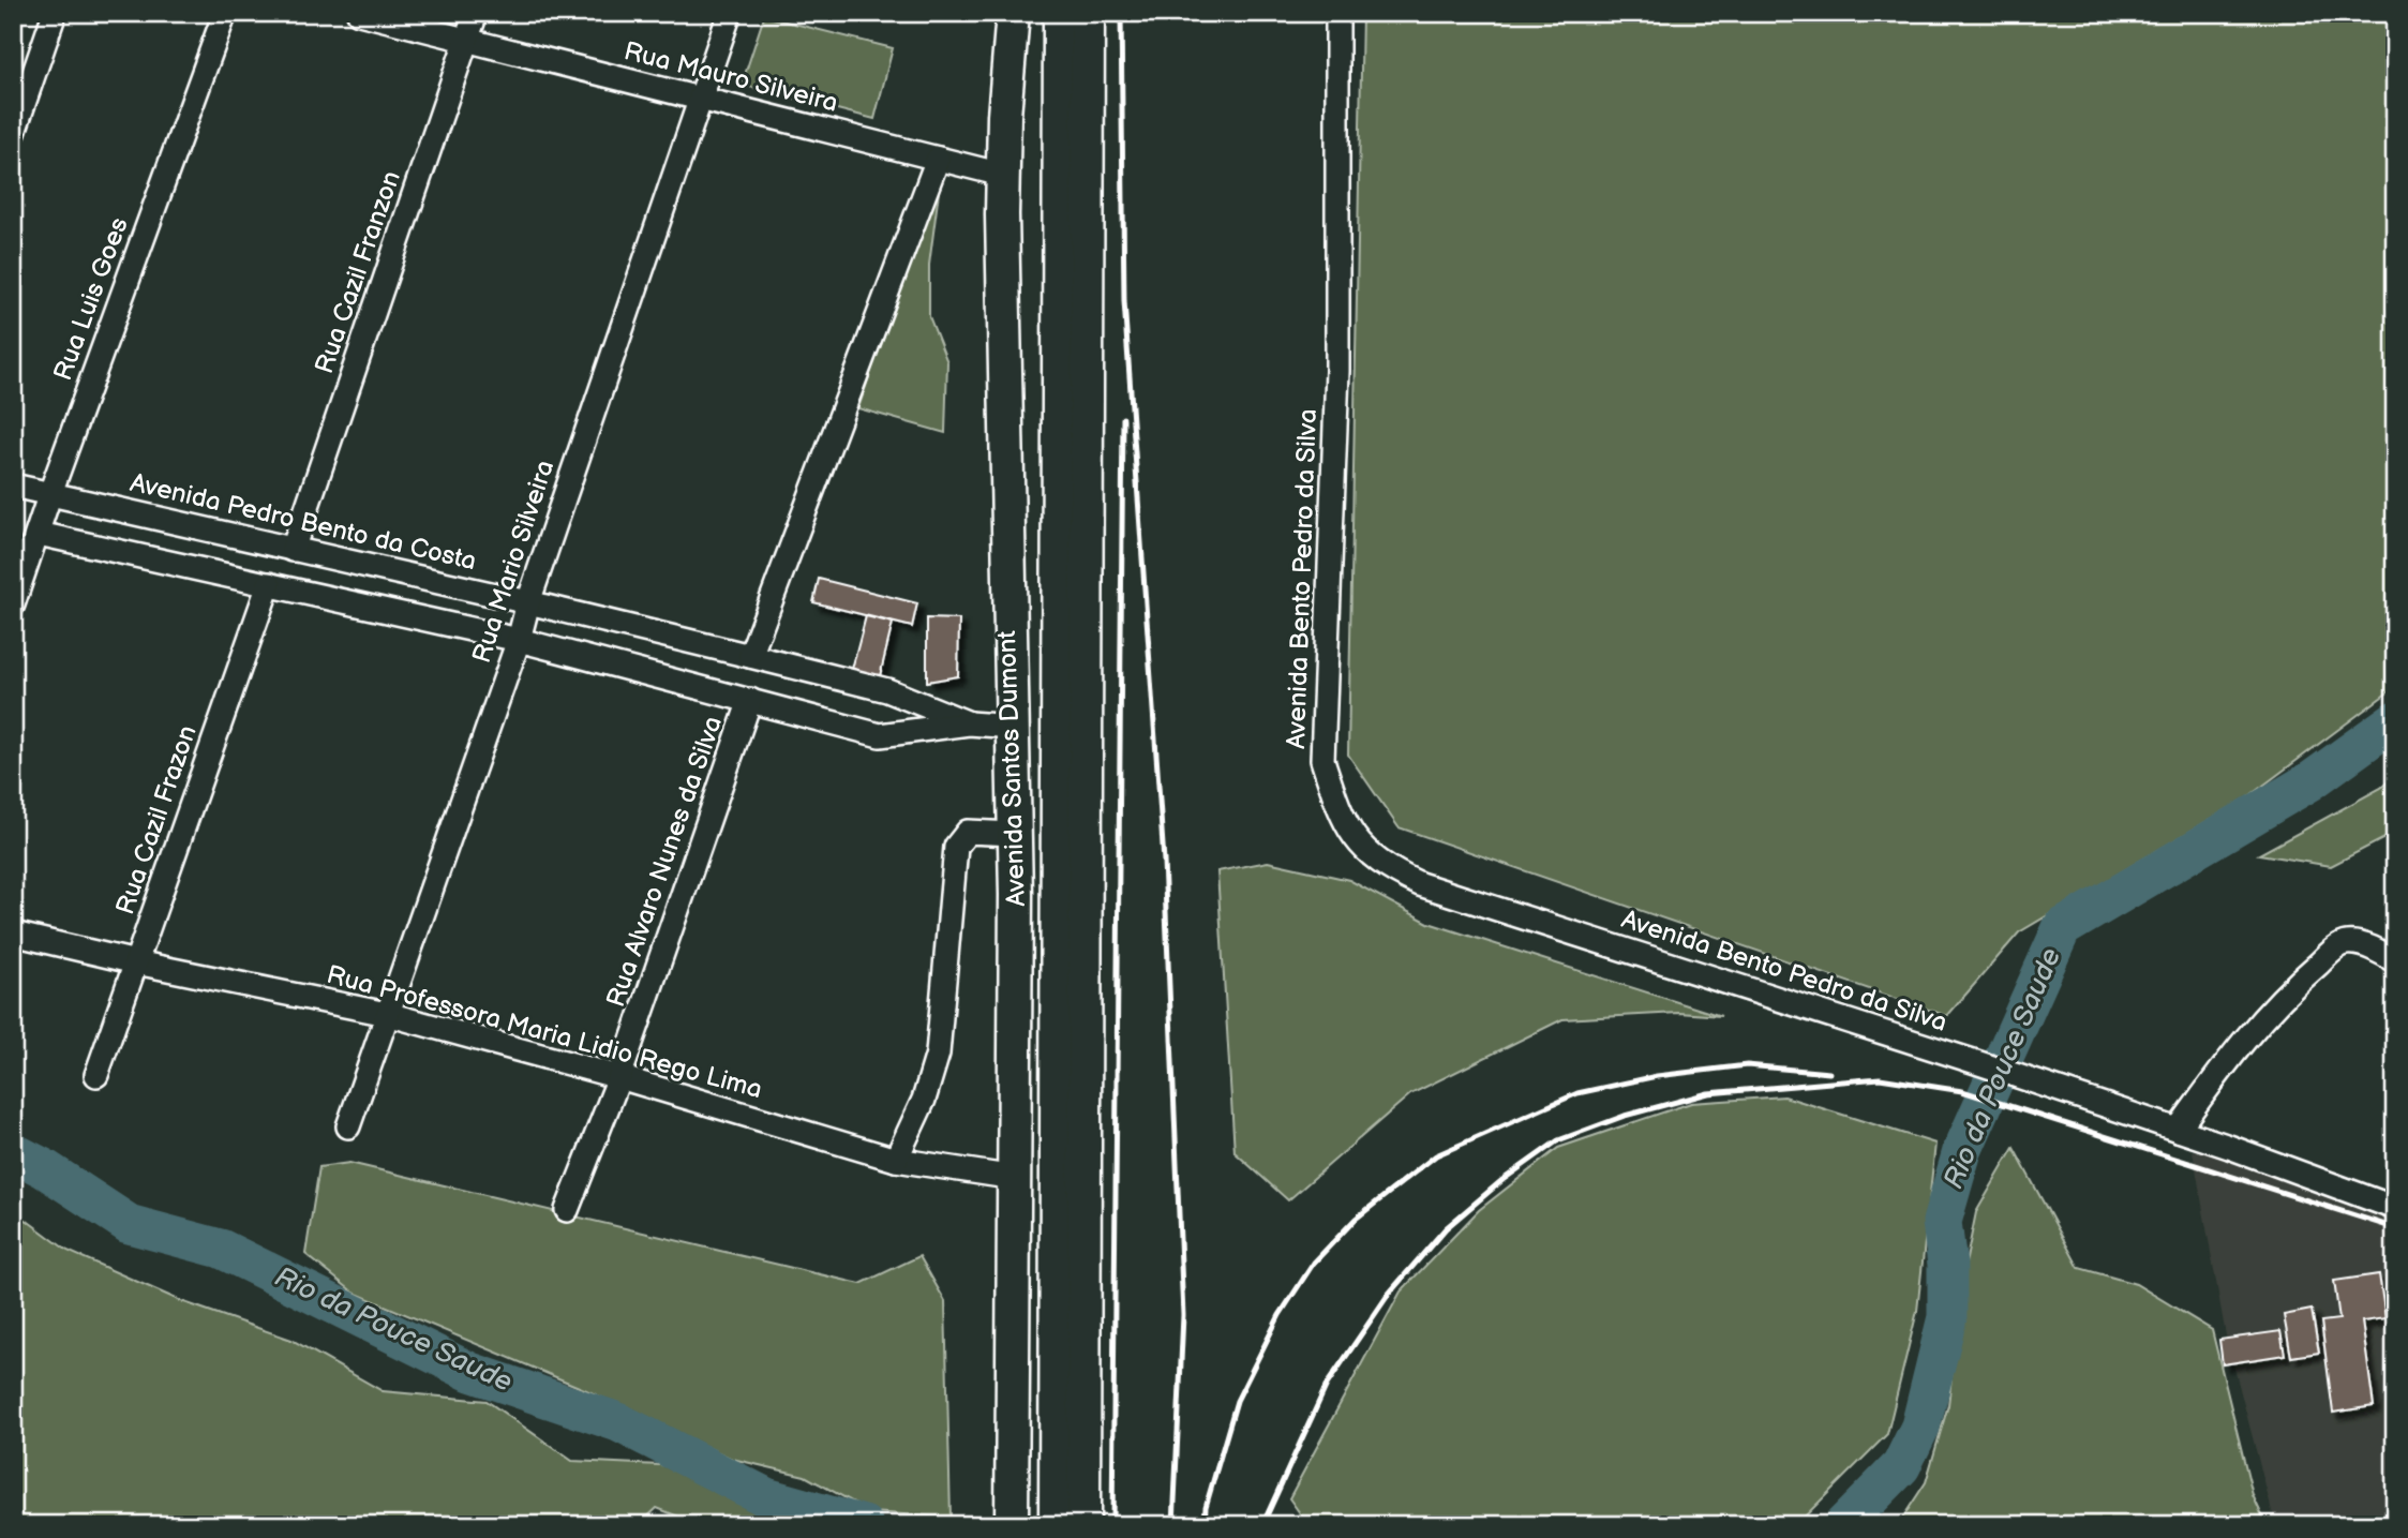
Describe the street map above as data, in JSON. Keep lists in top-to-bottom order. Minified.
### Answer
{"streets":{"main road":["Avenida Santos Dumont"],"street":["Rua Mauro Silveira","Rua Cazil Franzon","Rua Luis Goes","Avenida Pedro Bento da Costa","Rua Mario Silveira","Avenida Bento Pedro da Silva","Rua Cazil Frazon","Rua Alvaro Nunes da Silva","Rua Professora Maria Lidio Rego Lima"]},"crossings":[["Rua Mauro Silveira","Rua Cazil Franzon"],["Rua Mauro Silveira","Rua Mario Silveira"],["Rua Mauro Silveira","Avenida Santos Dumont"],["Rua Cazil Franzon","Avenida Pedro Bento da Costa"],["Rua Luis Goes","Avenida Pedro Bento da Costa"],["Avenida Pedro Bento da Costa","Rua Mario Silveira"],["Avenida Pedro Bento da Costa","Avenida Santos Dumont"],["Avenida Pedro Bento da Costa","Rua Cazil Frazon"],["Avenida Pedro Bento da Costa","Rua Alvaro Nunes da Silva"],["Rua Mario Silveira","Rua Professora Maria Lidio Rego Lima"],["Avenida Santos Dumont","Rua Professora Maria Lidio Rego Lima"],["Rua Cazil Frazon","Rua Professora Maria Lidio Rego Lima"],["Rua Alvaro Nunes da Silva","Rua Professora Maria Lidio Rego Lima"]],"water":["Rio da Pouce Saude"]}
